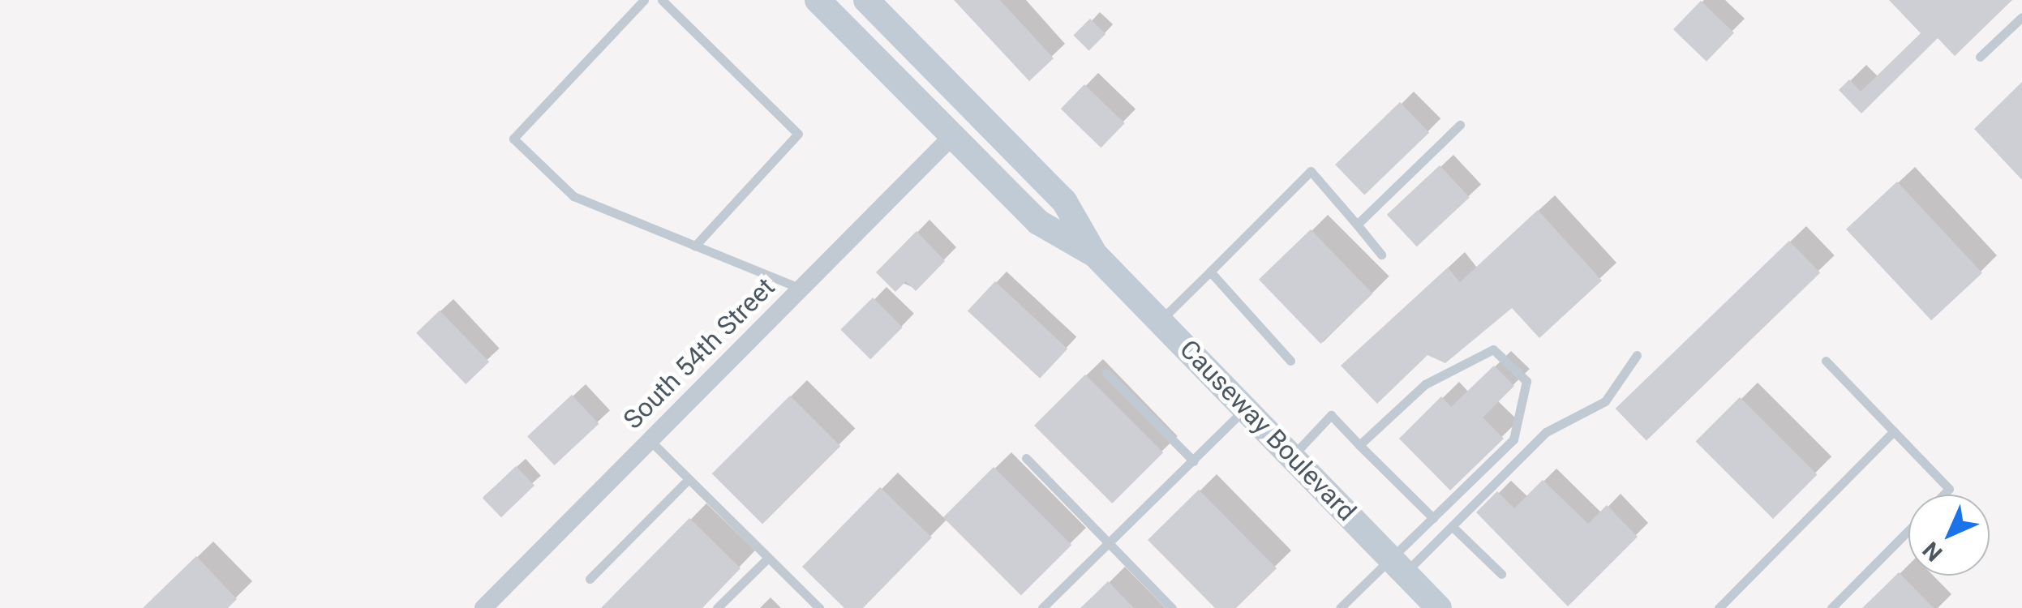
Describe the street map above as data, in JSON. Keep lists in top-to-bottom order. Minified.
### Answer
{"streets":{"main road":["Causeway Boulevard"],"street":["South 54th Street"]},"crossings":[["South 54th Street","Causeway Boulevard"]],"north":"bottom left"}
